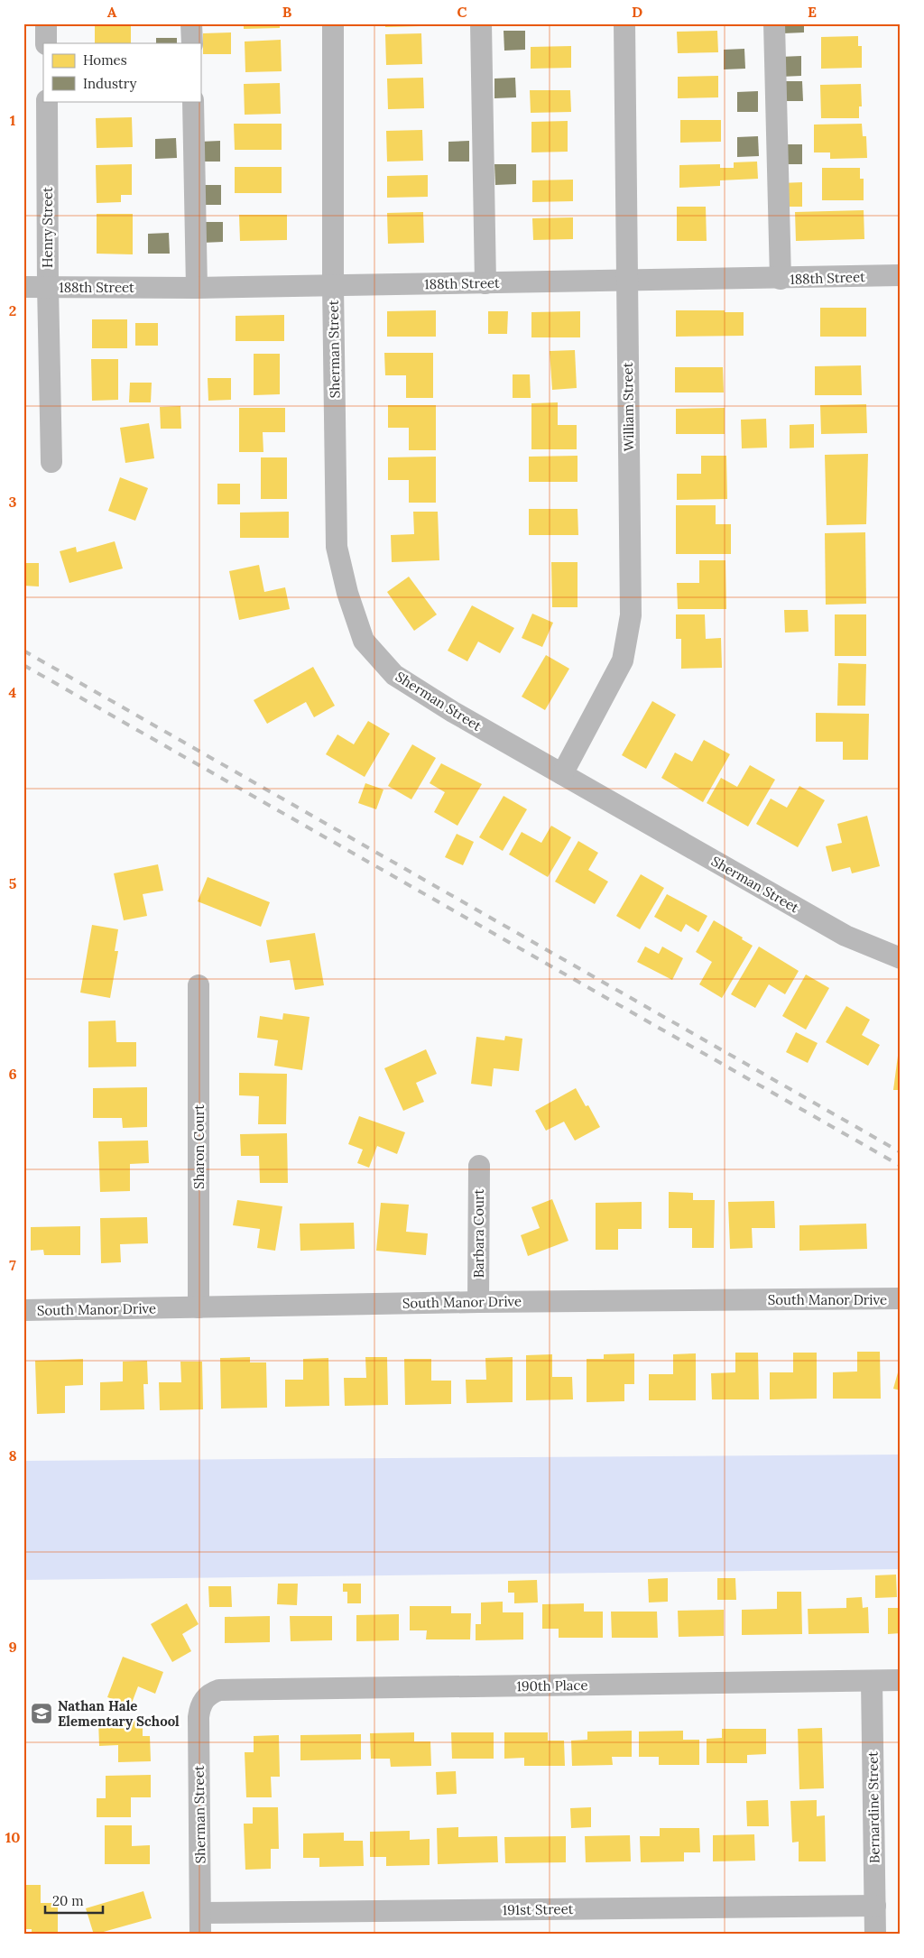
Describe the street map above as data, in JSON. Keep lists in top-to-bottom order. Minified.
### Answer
{"streets":{"street":["Henry Street","188th Street","Sherman Street","William Street","Sharon Court","Barbara Court","South Manor Drive","190th Place","Bernardine Street","191st Street"]},"crossings":[["Henry Street","188th Street"],["188th Street","Sherman Street"],["188th Street","William Street"],["Sherman Street","William Street"],["Sherman Street","190th Place"],["Sherman Street","191st Street"],["Sharon Court","South Manor Drive"],["Barbara Court","South Manor Drive"],["190th Place","Bernardine Street"],["Bernardine Street","191st Street"]],"places":{"school or university":["Nathan Hale Elementary School"]},"legend":["Homes","Industry"],"scale_bar":"20 m","grid":{"columns":["A","B","C","D","E"],"rows":["1","2","3","4","5","6","7","8","9","10"]}}
